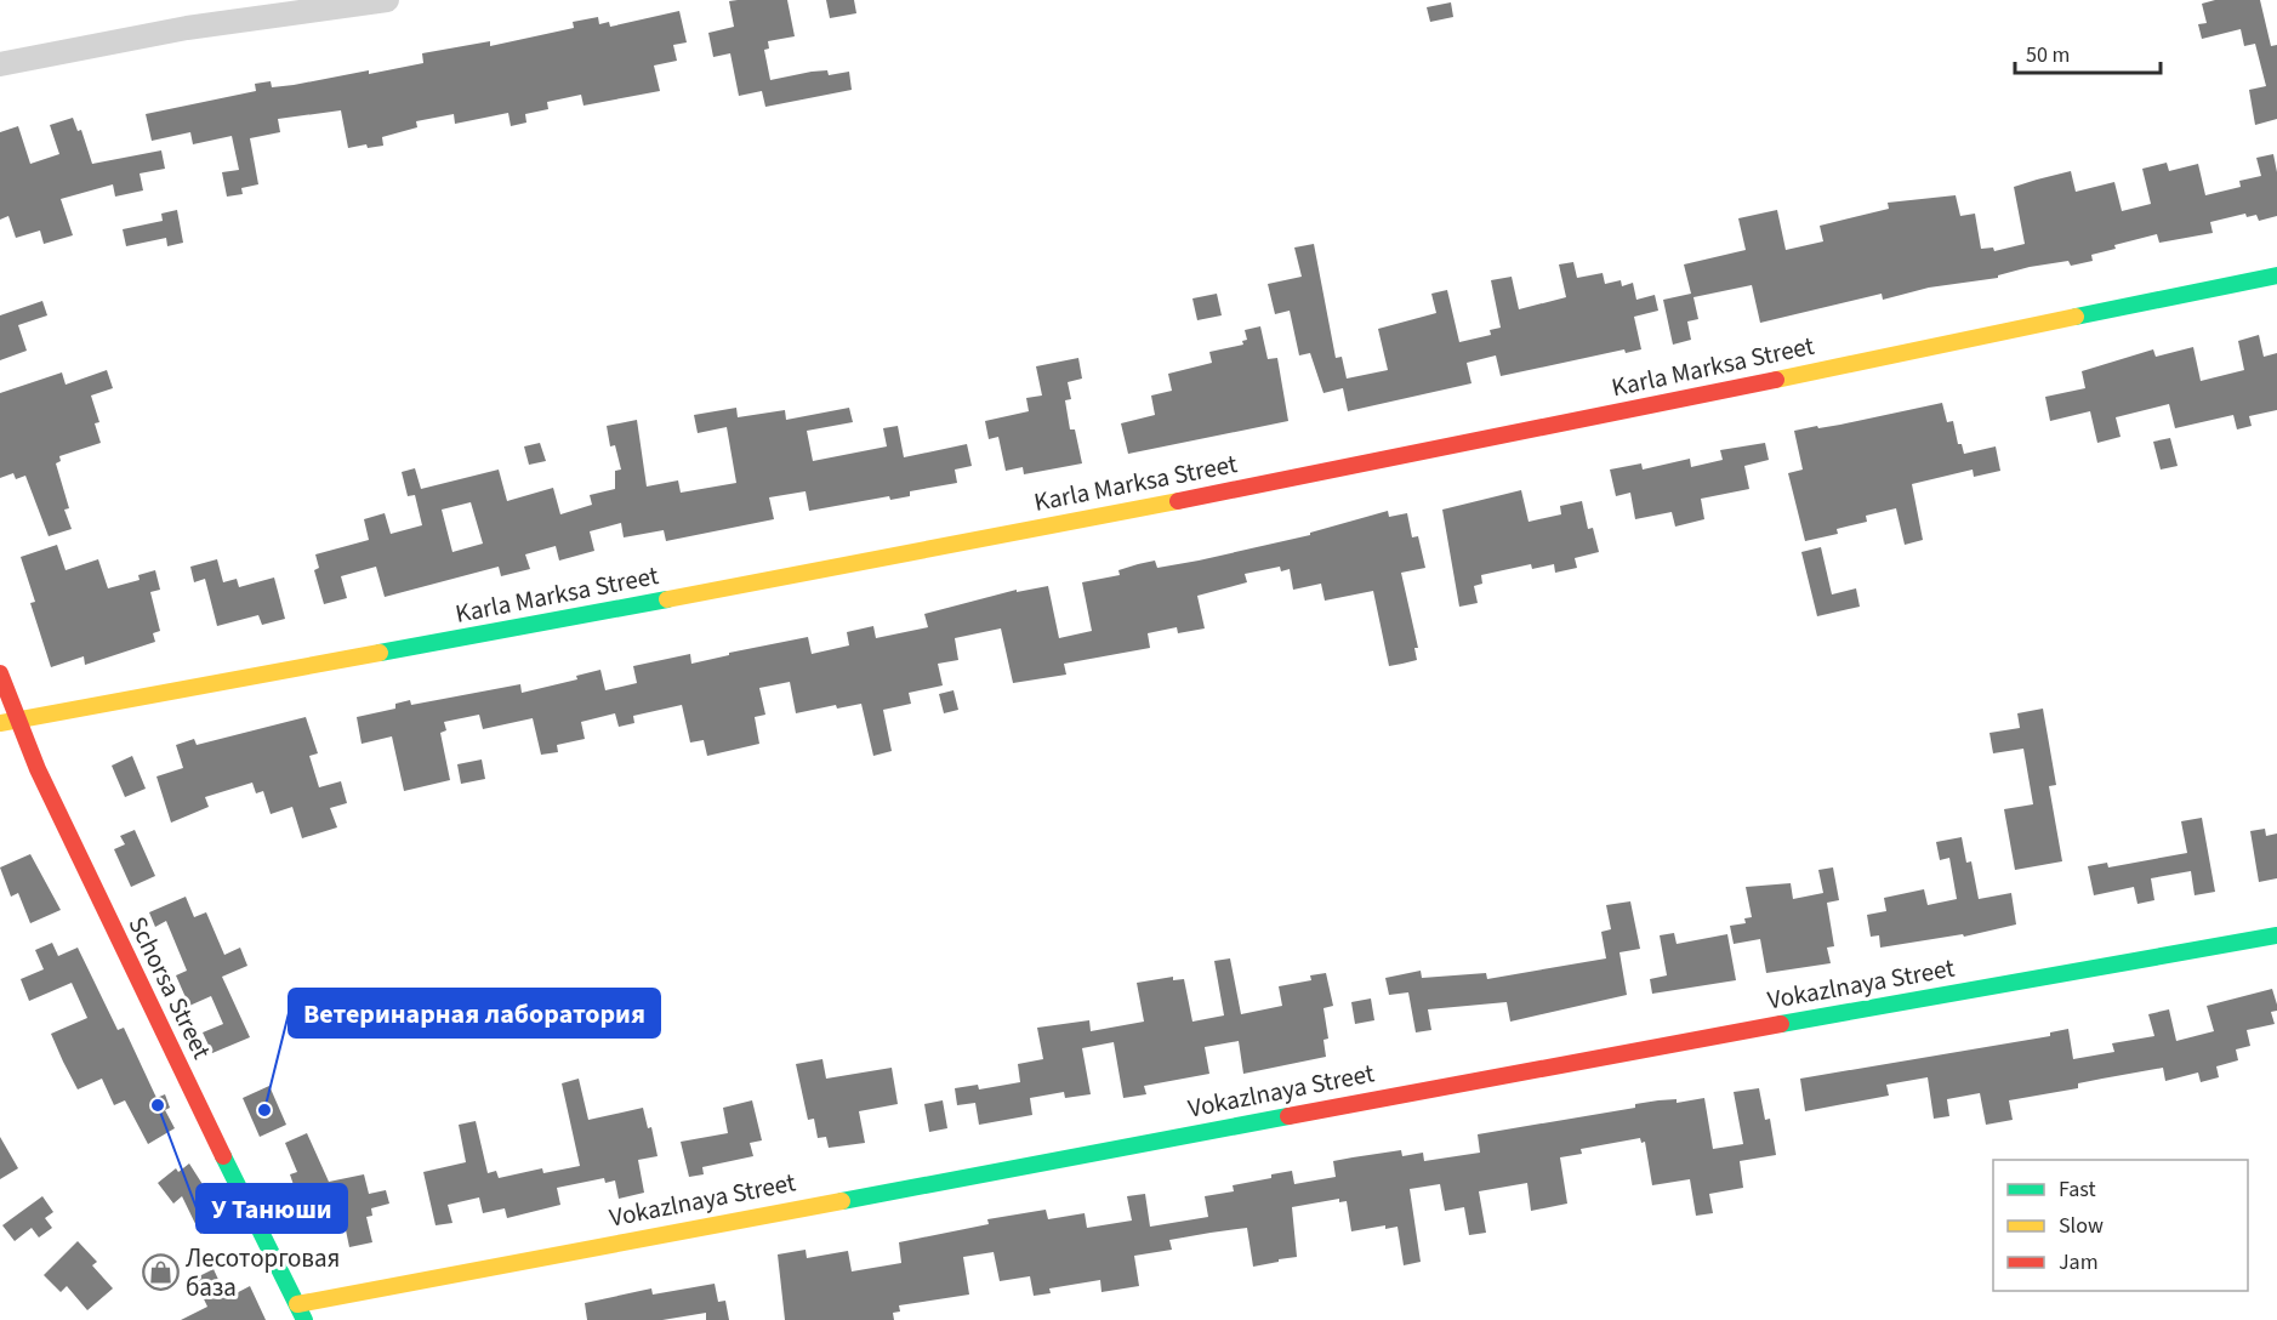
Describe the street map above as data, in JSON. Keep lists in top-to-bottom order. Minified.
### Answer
{"streets":{"street":["Karla Marksa Street","Vokazlnaya Street","Schorsa Street"]},"crossings":[["Karla Marksa Street","Schorsa Street"],["Vokazlnaya Street","Schorsa Street"]],"places":{"other":["У Танюши","Ветеринарная лаборатория"],"shop":["Лесоторговая база"]},"legend":["Fast","Slow","Jam"],"scale_bar":"50 m"}
